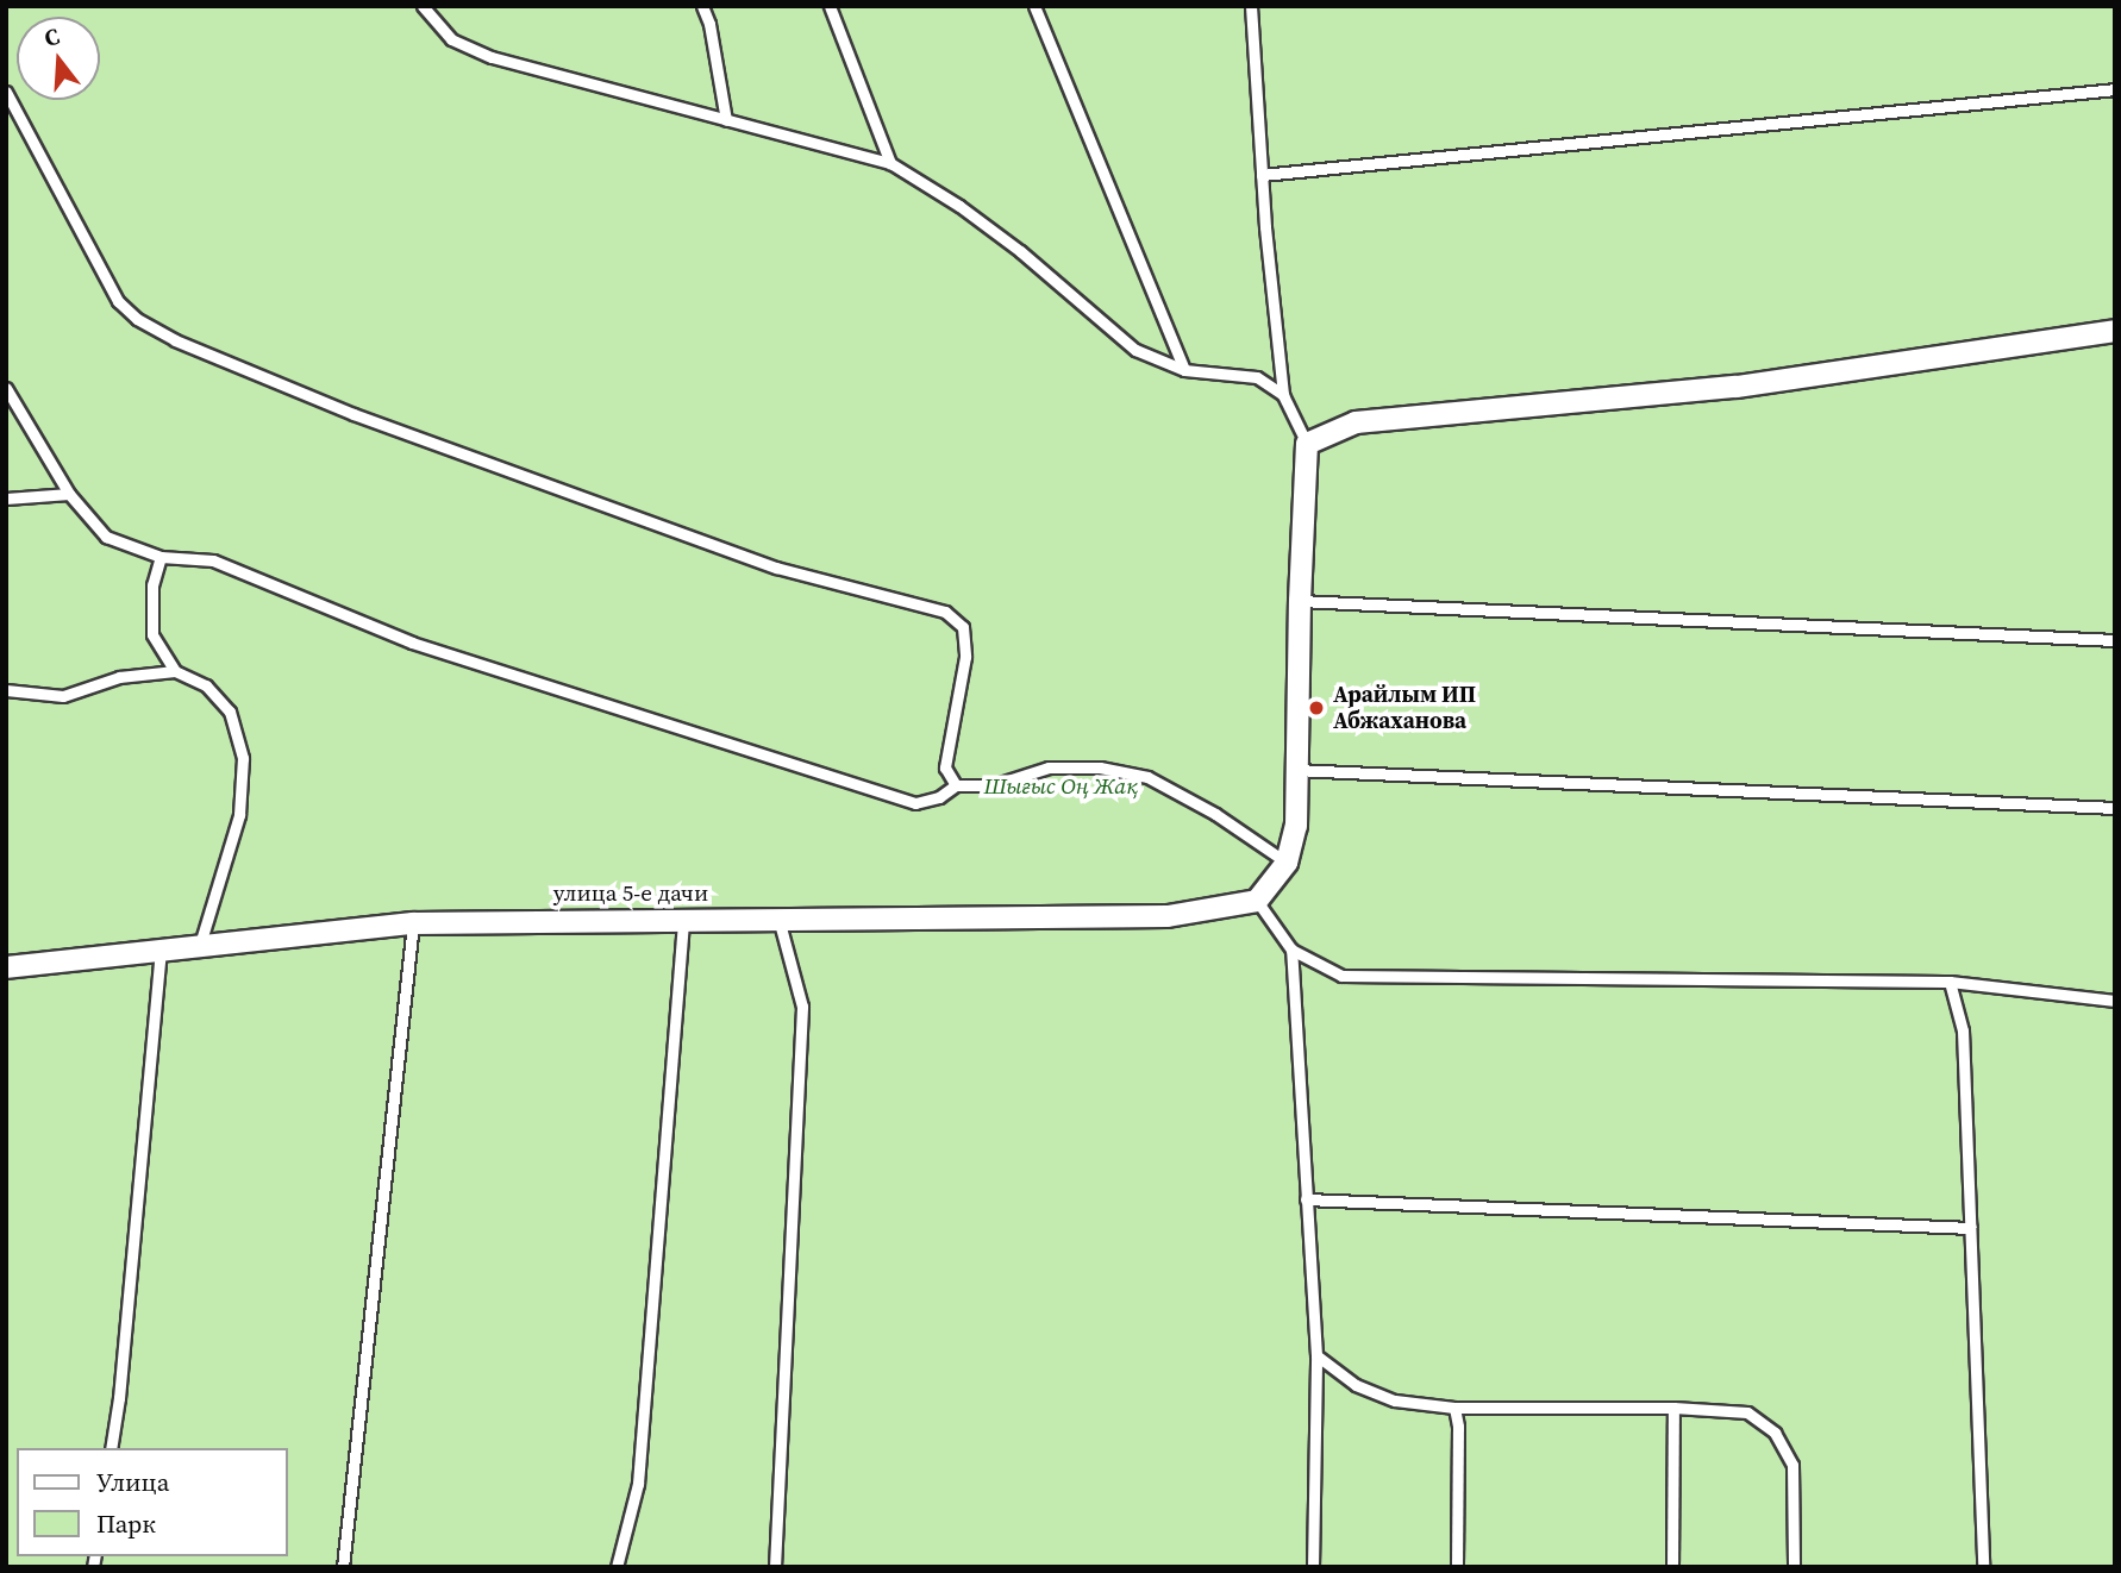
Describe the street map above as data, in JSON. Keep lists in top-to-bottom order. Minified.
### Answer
{"streets":{"street":["улица 5-е дачи"]},"parks":["Шығыс Оң Жақ"],"places":["Арайлым ИП Абжаханова"],"legend":["Улица","Парк"],"north":"top"}
